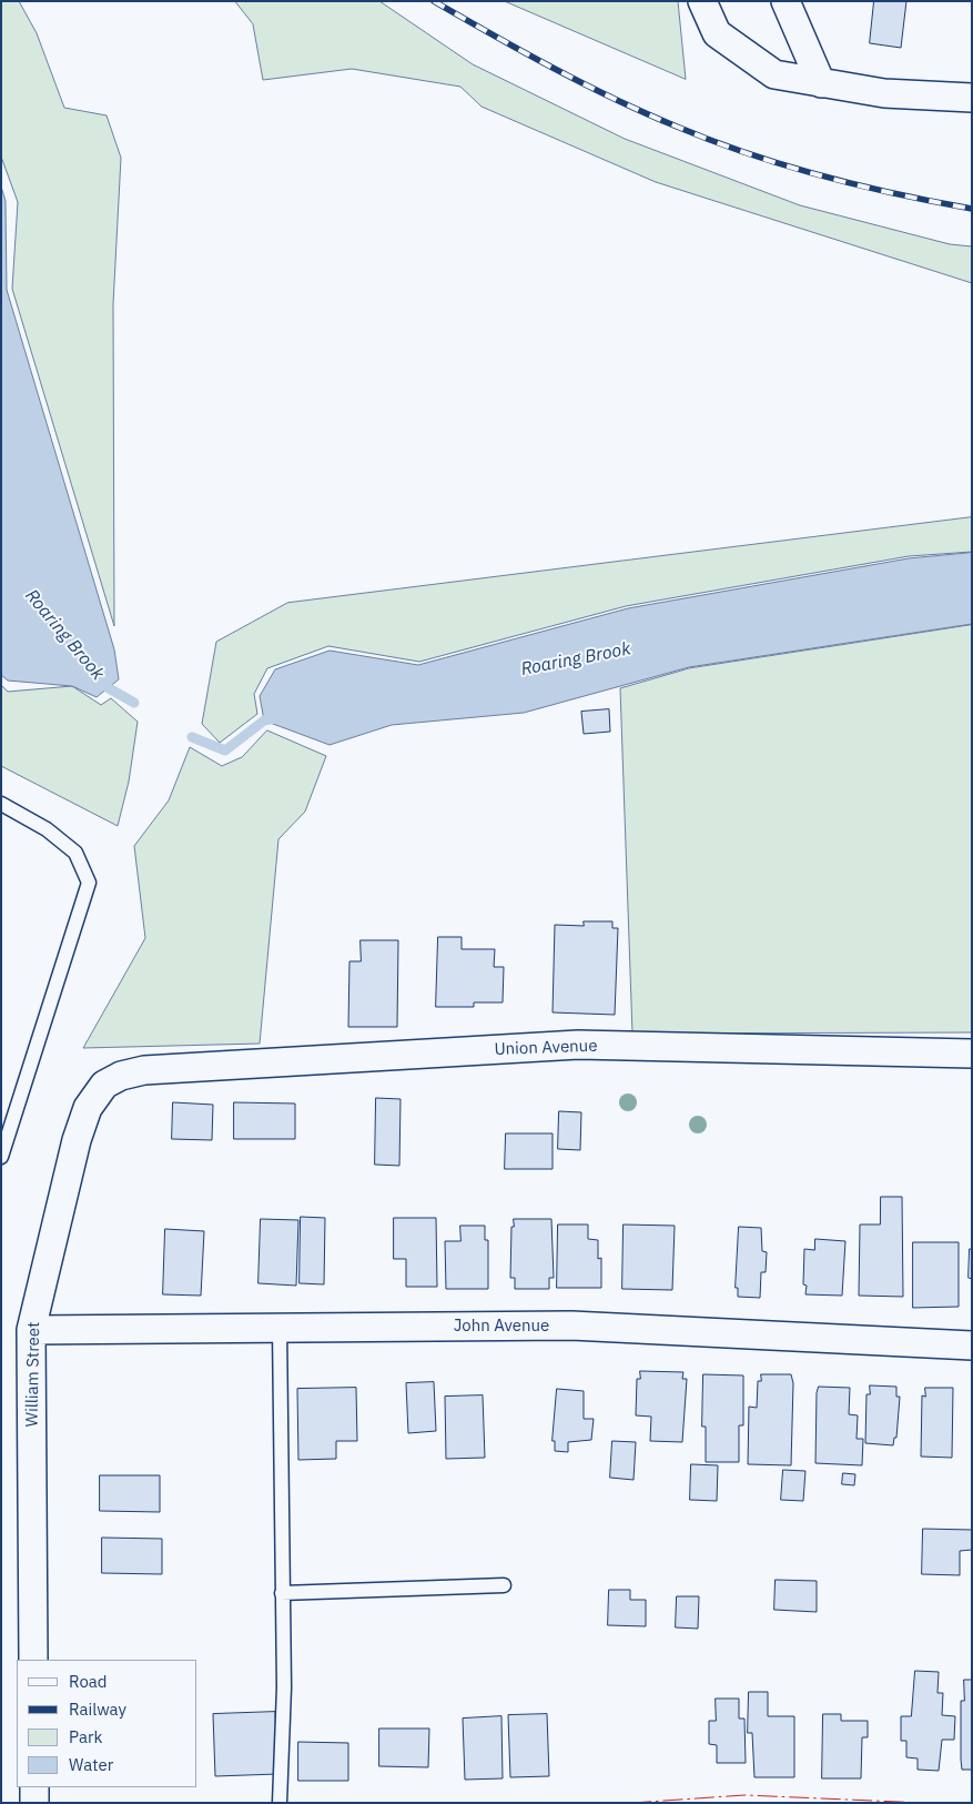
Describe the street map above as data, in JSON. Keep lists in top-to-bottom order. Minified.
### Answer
{"streets":{"street":["Union Avenue","John Avenue","William Street"]},"crossings":[["Union Avenue","William Street"],["John Avenue","William Street"]],"water":["Roaring Brook"],"legend":["Road","Railway","Park","Water"]}
